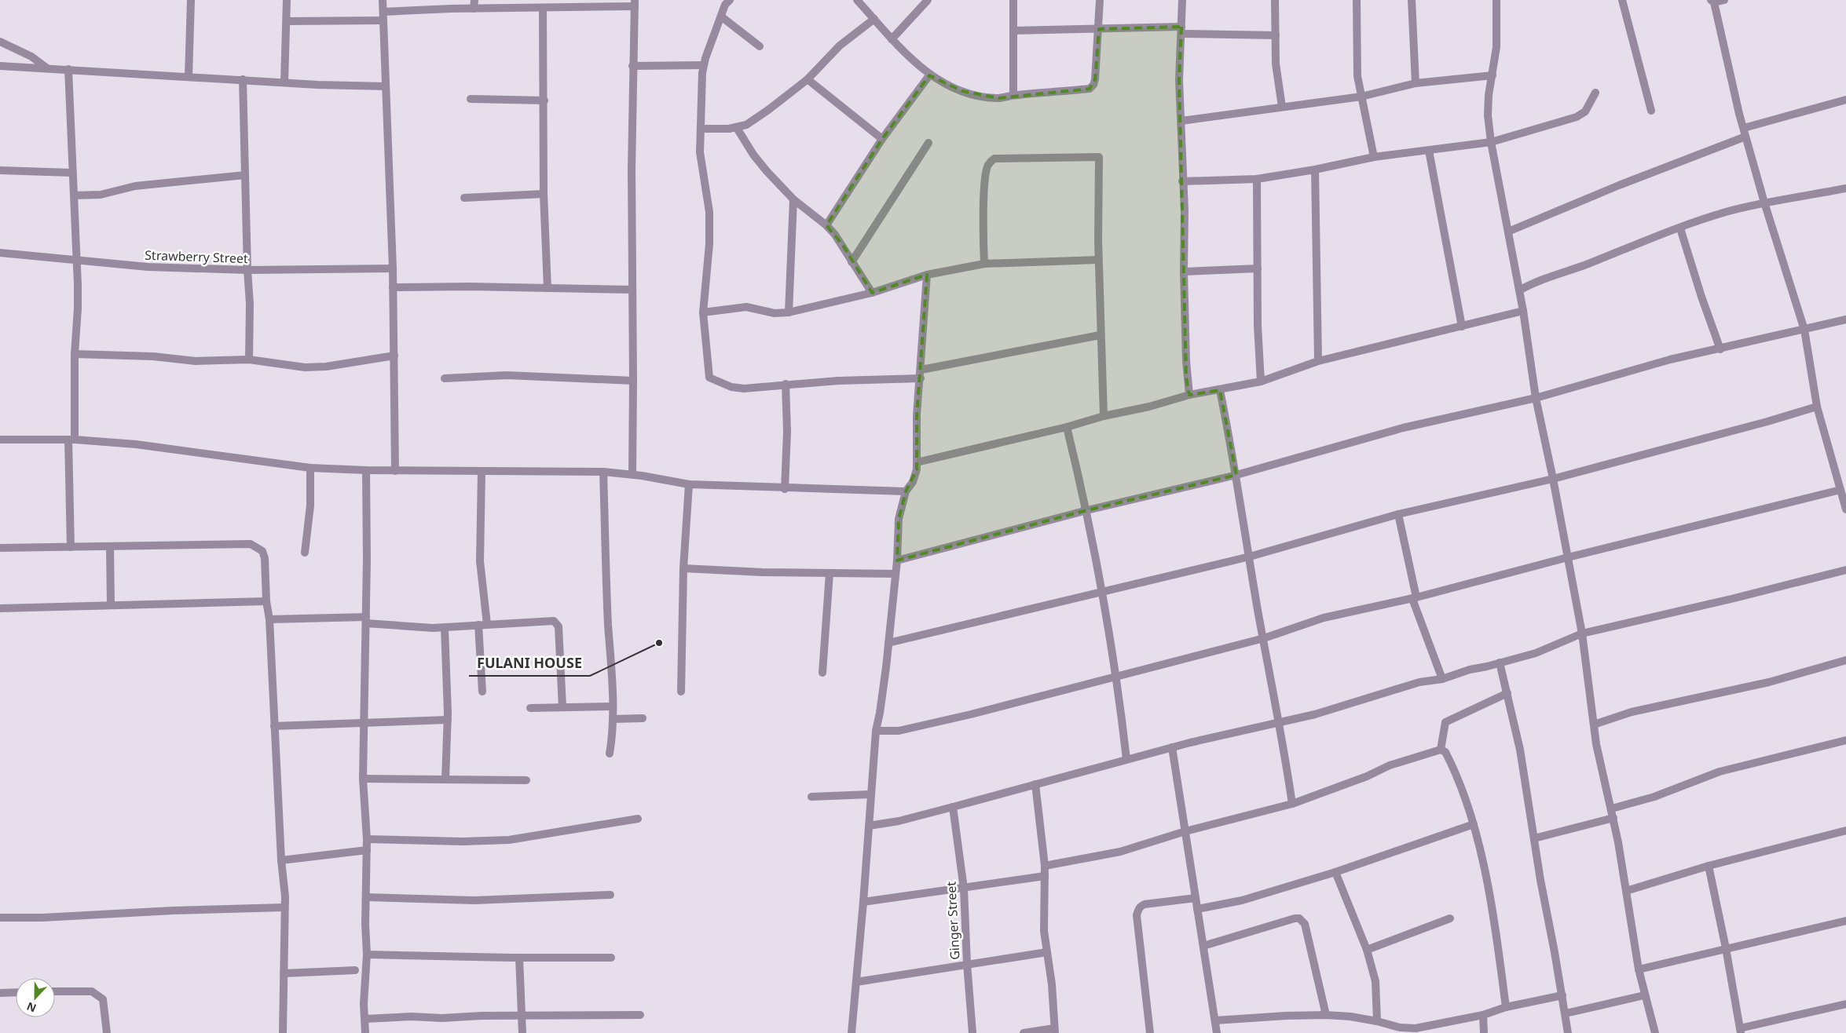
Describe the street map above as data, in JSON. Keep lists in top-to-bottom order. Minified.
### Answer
{"streets":{"street":["Strawberry Street","Ginger Street"]},"places":["FULANI HOUSE"],"north":"bottom"}
